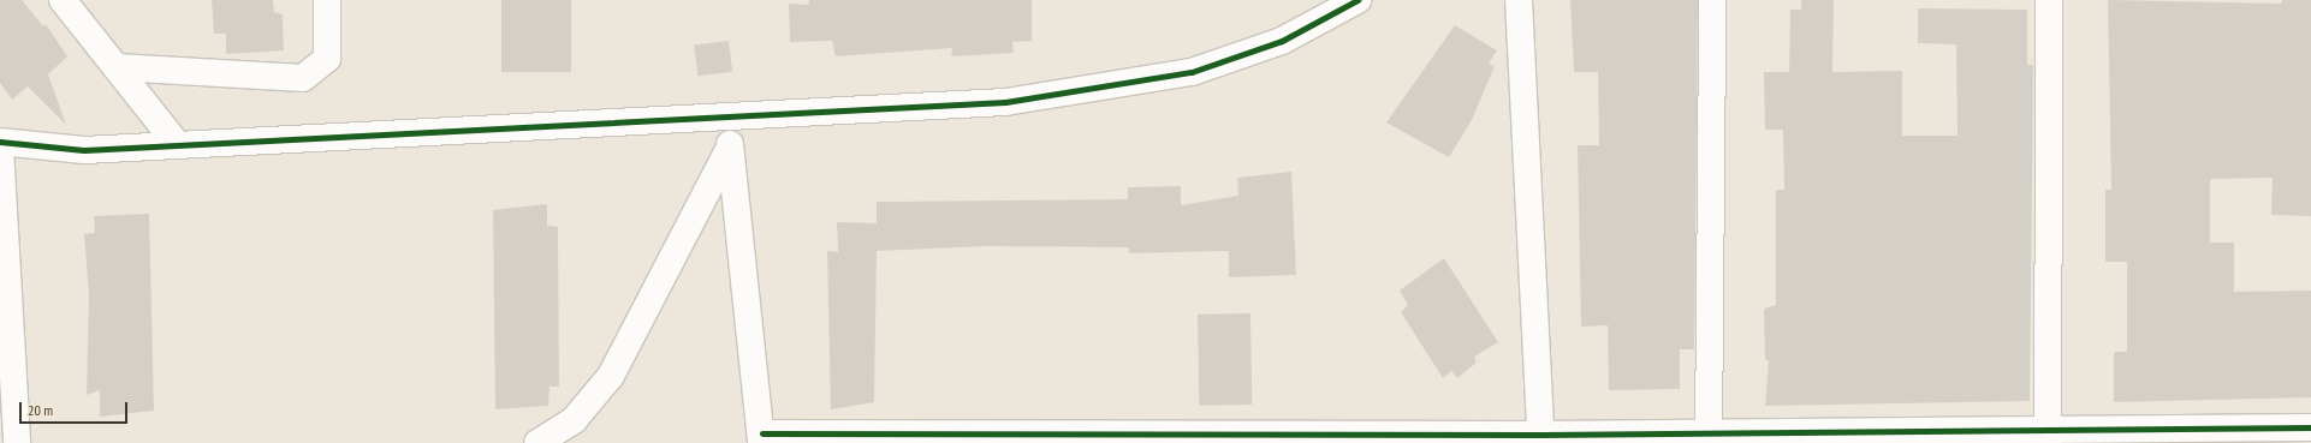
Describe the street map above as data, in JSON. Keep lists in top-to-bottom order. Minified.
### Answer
{"scale_bar":"20 m"}
